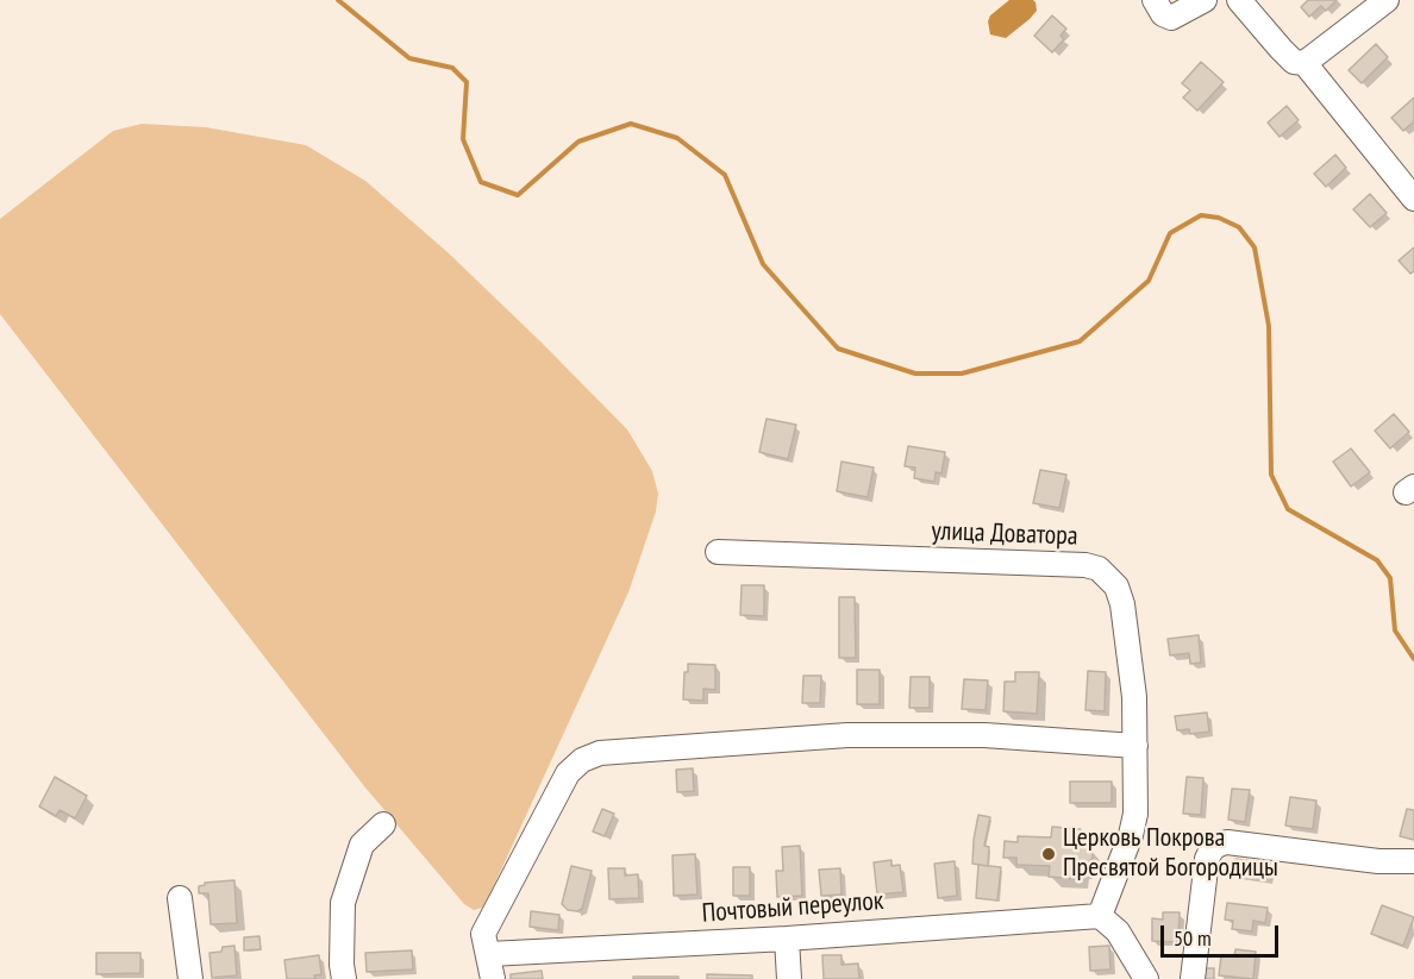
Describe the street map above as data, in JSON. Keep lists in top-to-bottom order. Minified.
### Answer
{"streets":{"street":["улица Доватора","Почтовый переулок"]},"crossings":[["улица Доватора","Почтовый переулок"]],"places":["Церковь Покрова Пресвятой Богородицы"],"scale_bar":"50 m"}
